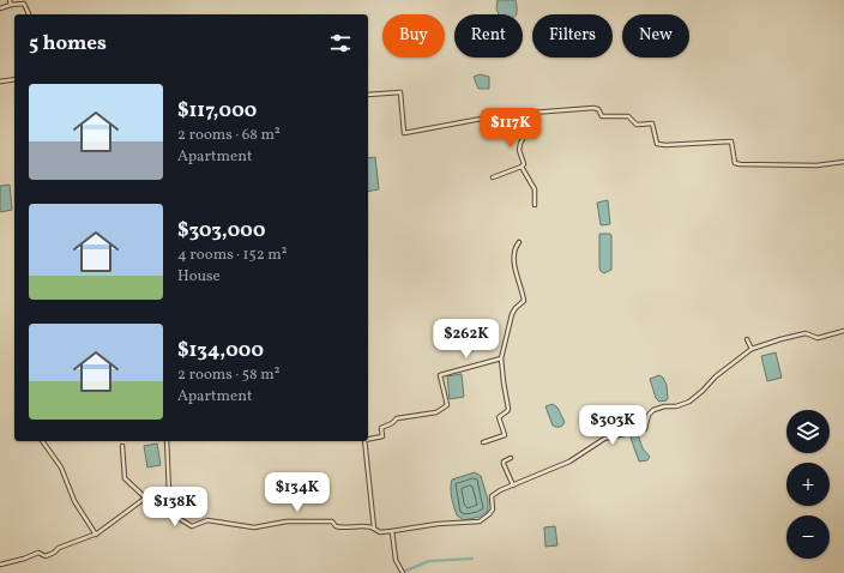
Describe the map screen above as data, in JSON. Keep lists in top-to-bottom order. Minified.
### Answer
{"page":{"chip":["Buy","Rent","Filters","New"],"heading":"5 homes","list":[{"name":"$117,000","note":"2 rooms · 68 m² · Apartment"},{"name":"$303,000","note":"4 rooms · 152 m² · House"},{"name":"$134,000","note":"2 rooms · 58 m² · Apartment"}],"price":["$117K","$262K","$303K","$134K","$138K"],"map_buttons":["+","−"]}}
